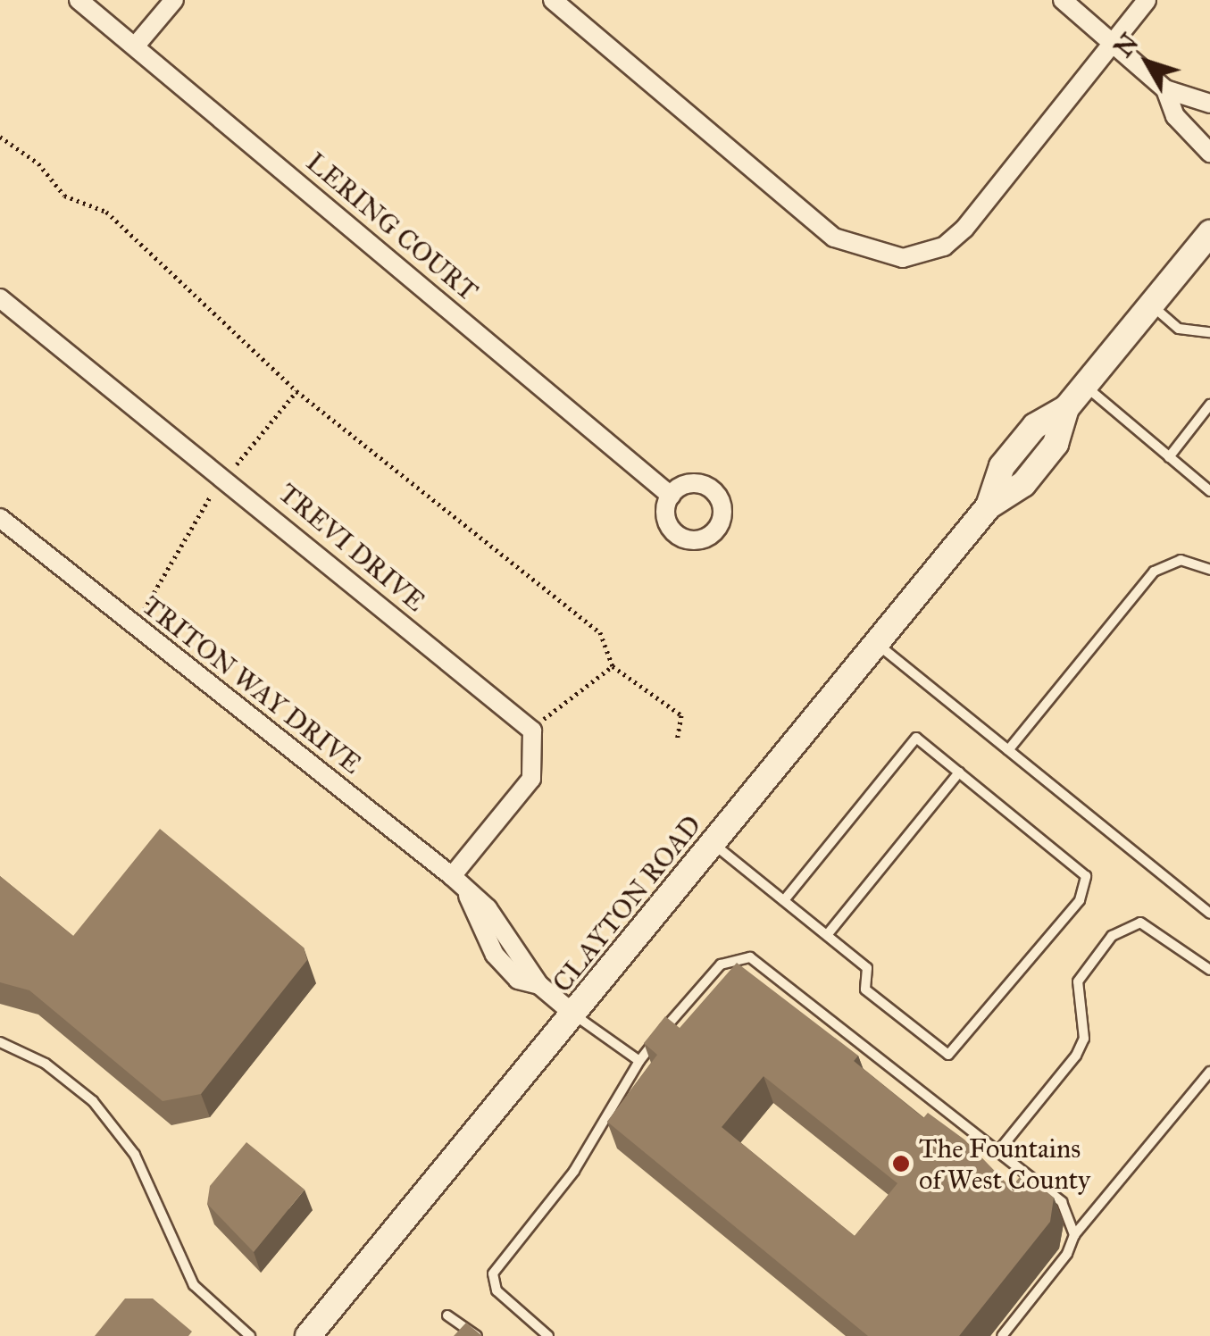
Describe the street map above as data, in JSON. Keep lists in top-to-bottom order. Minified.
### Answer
{"streets":{"main road":["CLAYTON ROAD"],"street":["LERING COURT","TREVI DRIVE","TRITON WAY DRIVE"]},"crossings":[["TREVI DRIVE","TRITON WAY DRIVE"],["TRITON WAY DRIVE","CLAYTON ROAD"]],"places":["The Fountains of West County"],"north":"top left"}
